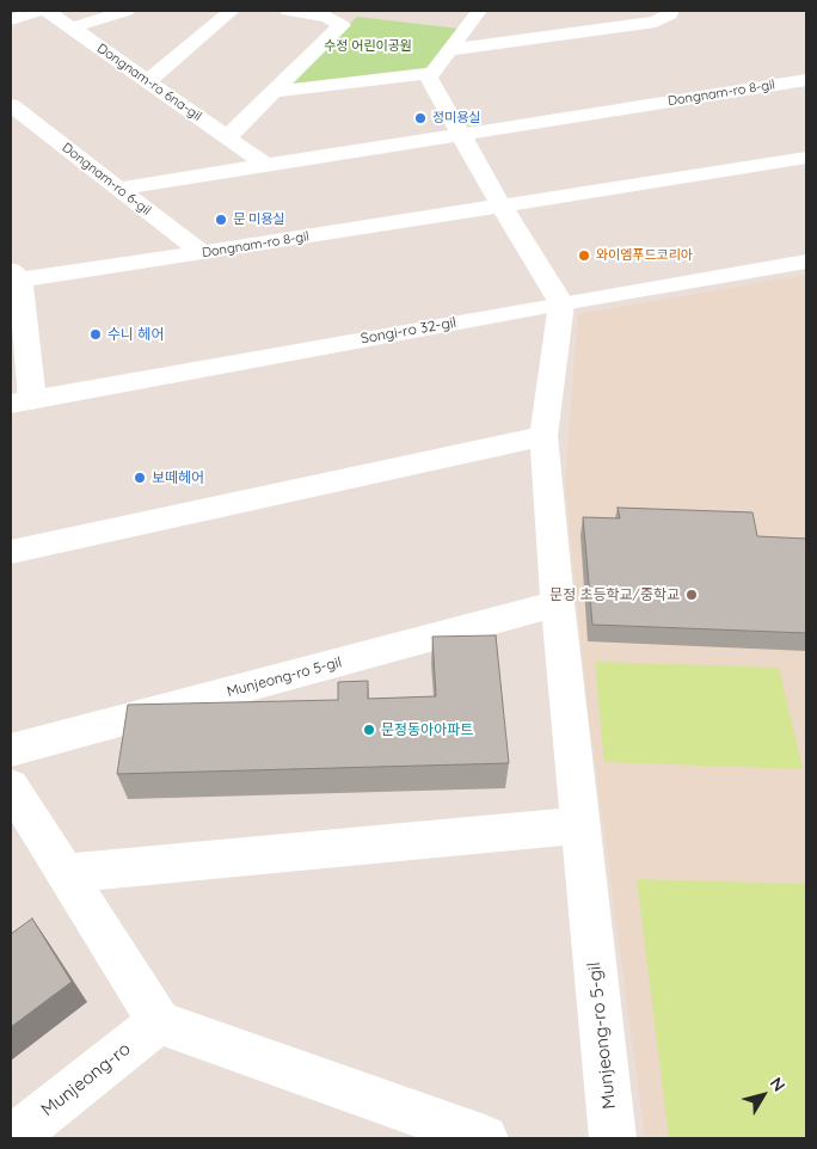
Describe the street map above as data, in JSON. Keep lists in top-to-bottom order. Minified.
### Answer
{"streets":{"street":["Dongnam-ro 6na-gil","Dongnam-ro 8-gil","Dongnam-ro 6-gil","Songi-ro 32-gil","Munjeong-ro 5-gil","Munjeong-ro"]},"crossings":[["Dongnam-ro 6na-gil","Dongnam-ro 8-gil"],["Dongnam-ro 8-gil","Dongnam-ro 6-gil"],["Songi-ro 32-gil","Munjeong-ro 5-gil"]],"parks":["수정 어린이공원"],"places":["정미용실","문 미용실","와이엠푸드코리아","수니 헤어","보떼헤어","문정 초등학교/중학교","문정동아아파트"],"north":"top right"}
